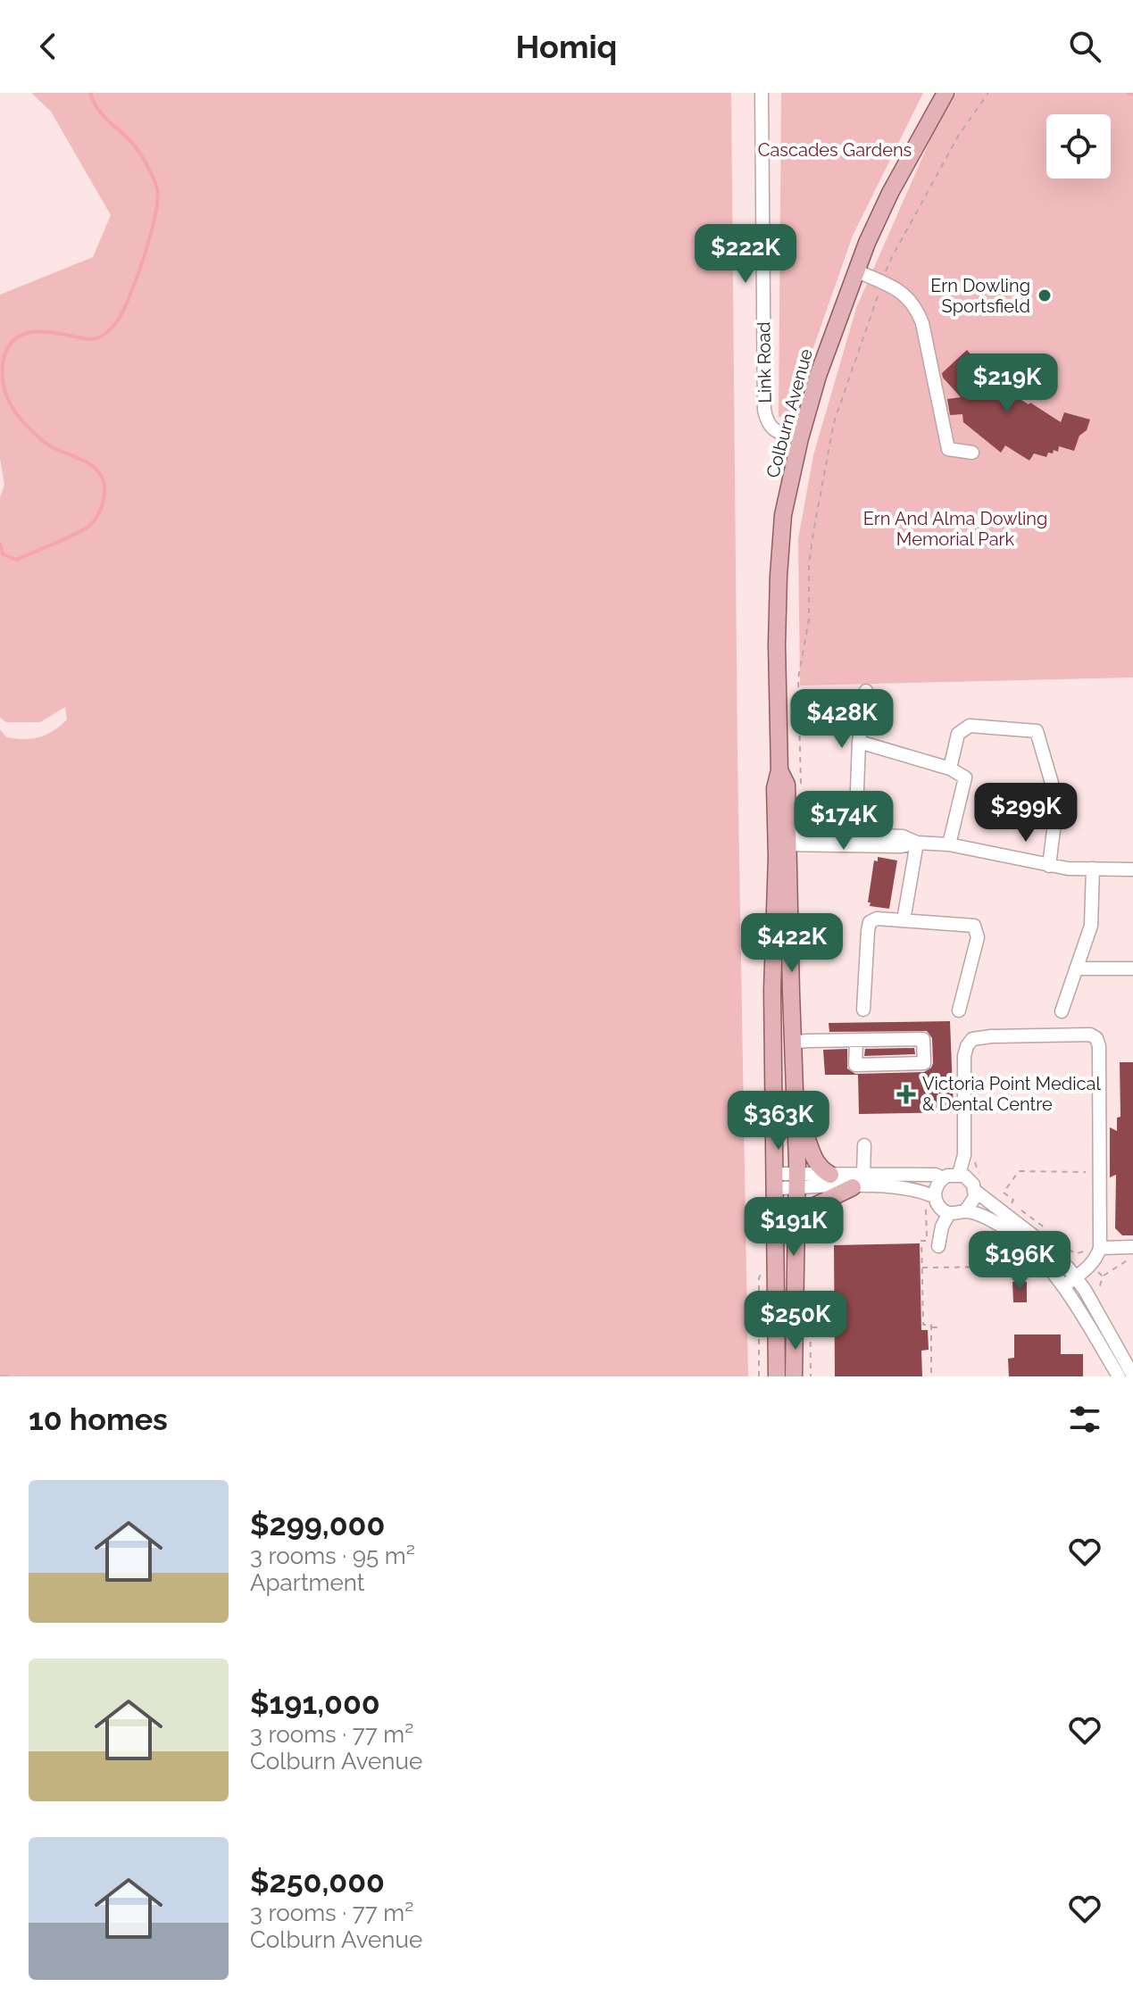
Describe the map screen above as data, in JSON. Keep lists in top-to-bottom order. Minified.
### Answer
{"streets":{"main road":["Colburn Avenue"],"street":["Link Road"]},"crossings":[["Link Road","Colburn Avenue"]],"parks":["Cascades Gardens","Ern And Alma Dowling Memorial Park"],"places":{"other":["Ern Dowling Sportsfield"],"health":["Victoria Point Medical & Dental Centre"]},"page":{"header":"Homiq","price":["$222K","$219K","$428K","$299K","$174K","$422K","$363K","$191K","$196K","$250K"],"heading":"10 homes","list":[{"name":"$299,000","note":"3 rooms · 95 m² · Apartment"},{"name":"$191,000","note":"3 rooms · 77 m² · Colburn Avenue"},{"name":"$250,000","note":"3 rooms · 77 m² · Colburn Avenue"}]}}
